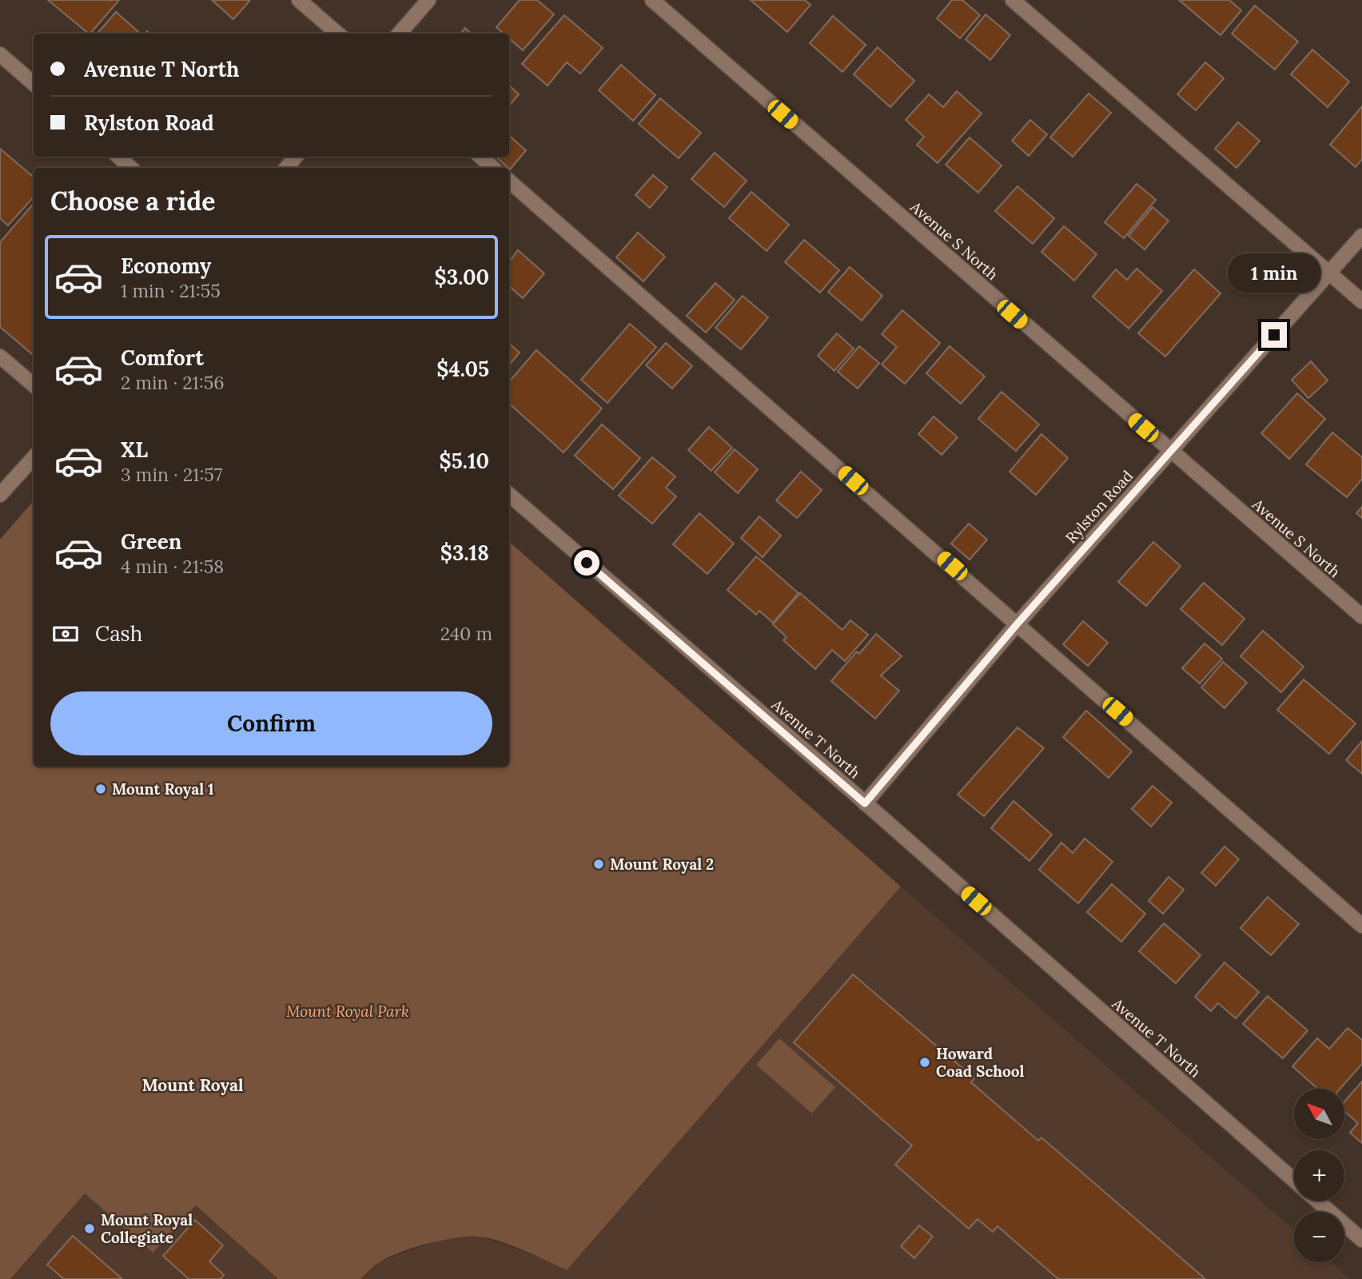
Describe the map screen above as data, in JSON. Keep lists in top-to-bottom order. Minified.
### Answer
{"streets":{"street":["Avenue S North","Rylston Road","Avenue T North"]},"crossings":[["Avenue S North","Rylston Road"],["Rylston Road","Avenue T North"]],"districts":["Mount Royal"],"parks":["Mount Royal Park"],"places":["Mount Royal 1","Mount Royal 2","Howard Coad School","Mount Royal Collegiate"],"north":"top left","page":{"banner":["Avenue T North","Rylston Road"],"heading":"Choose a ride","list":[{"name":"Economy","note":"1 min · 21:55","value":"$3.00"},{"name":"Comfort","note":"2 min · 21:56","value":"$4.05"},{"name":"XL","note":"3 min · 21:57","value":"$5.10"},{"name":"Green","note":"4 min · 21:58","value":"$3.18"}],"bubble":"1 min","pay":["Cash","240 m"],"buttons":"Confirm","map_buttons":["+","−"]}}
